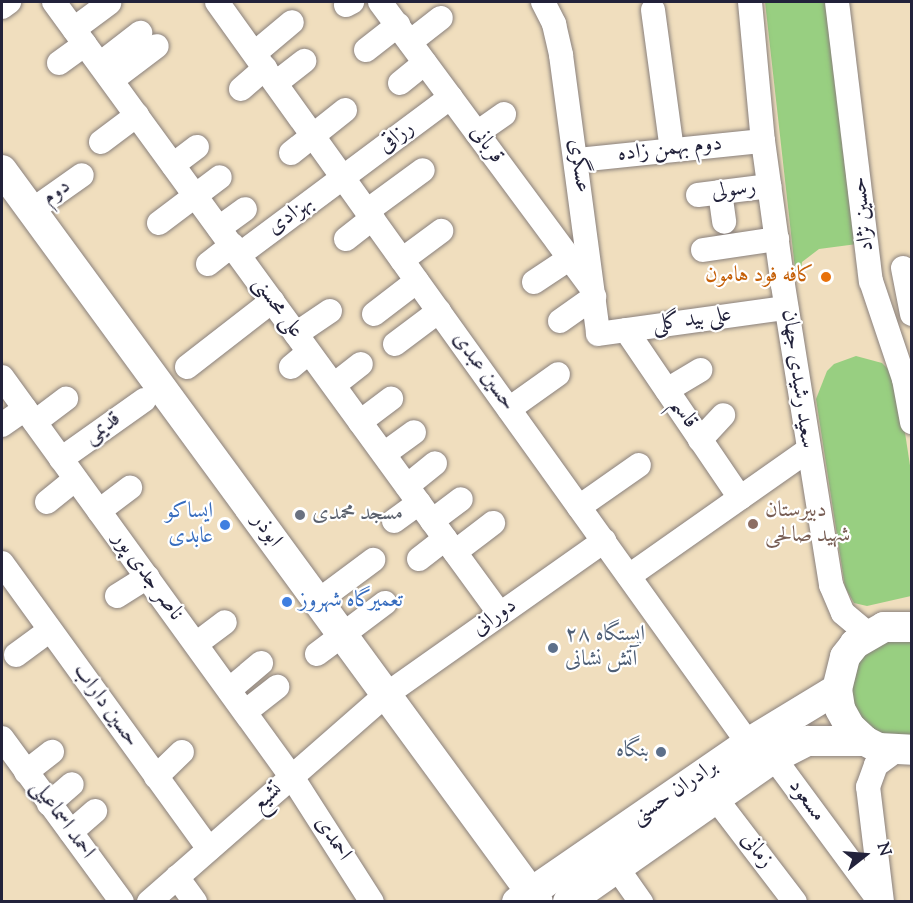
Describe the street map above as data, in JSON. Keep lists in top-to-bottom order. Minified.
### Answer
{"streets":{"main road":["ابوذر","برادران حسنی"],"street":["رزاقی","قربانی","دوم بهمن زاده","عسگری","رسولی","دوم","حسین نژاد","بهزادی","علی محسنی","علی بید گلی","حسین عبدی","سعید رشیدی جهان","قاسم","قدیمی","ناصر جدی پور","دورانی","حسین داراب","تشیع","مسعود","احمد اسماعیلی","احمدی","زمانی"]},"crossings":[["رزاقی","قربانی"],["رزاقی","بهزادی"],["رزاقی","حسین عبدی"],["قربانی","عسگری"],["دوم بهمن زاده","عسگری"],["دوم بهمن زاده","سعید رشیدی جهان"],["عسگری","علی بید گلی"],["رسولی","سعید رشیدی جهان"],["دوم","ابوذر"],["بهزادی","علی محسنی"],["بهزادی","حسین عبدی"],["علی محسنی","دورانی"],["علی بید گلی","سعید رشیدی جهان"],["علی بید گلی","قاسم"],["حسین عبدی","دورانی"],["حسین عبدی","برادران حسنی"],["قدیمی","ناصر جدی پور"],["ابوذر","دورانی"],["ابوذر","برادران حسنی"],["ابوذر","تشیع"],["ناصر جدی پور","تشیع"],["ناصر جدی پور","احمدی"],["دورانی","تشیع"],["حسین داراب","تشیع"],["برادران حسنی","مسعود"],["برادران حسنی","زمانی"],["تشیع","احمدی"]],"places":["کافه فود هامون","مسجد محمدی","دبیرستان شهید صالحی","ایساکو عابدی","تعمیرگاه شهروز","ایستگاه ۲۸ آتش نشانی","بنگاه"],"north":"right"}
